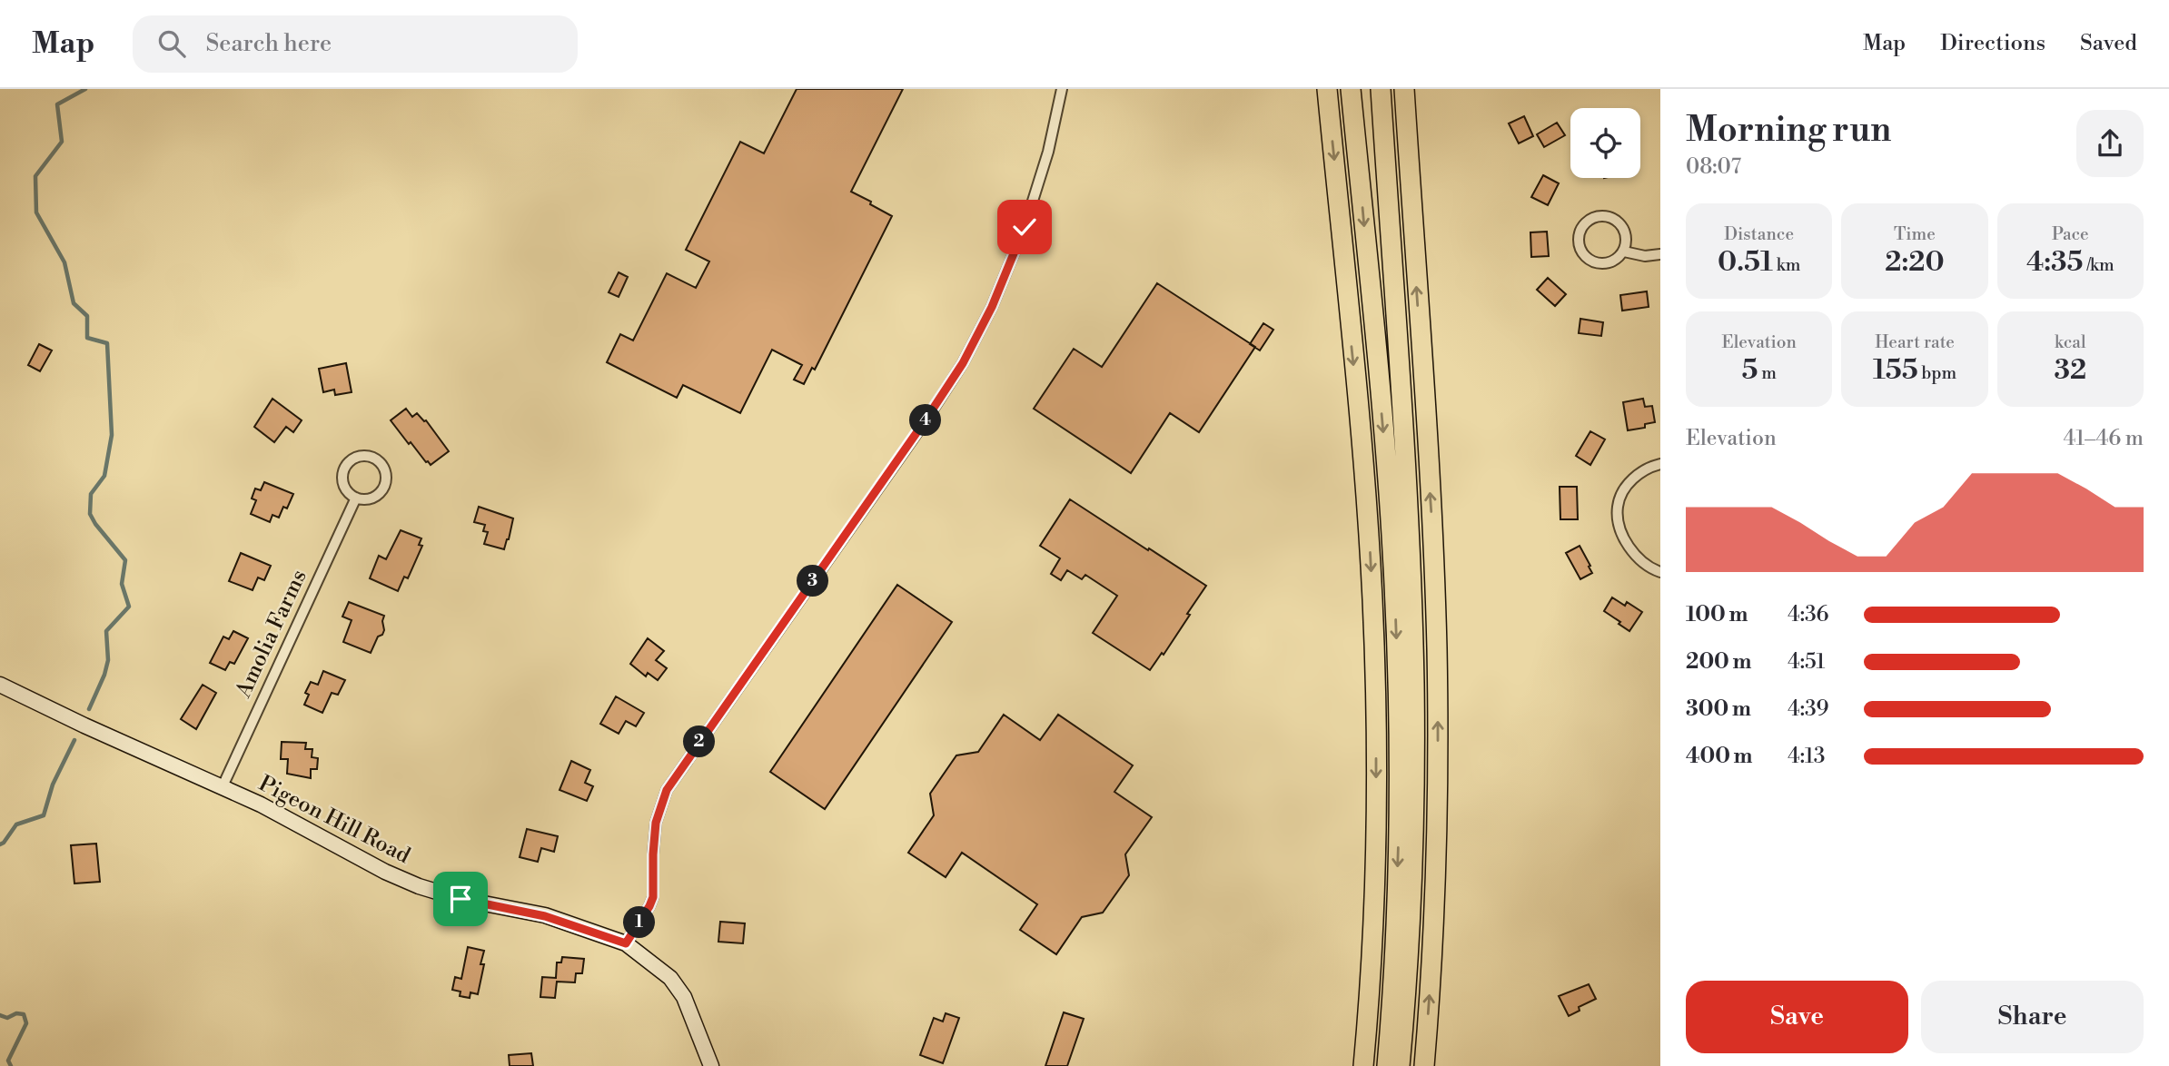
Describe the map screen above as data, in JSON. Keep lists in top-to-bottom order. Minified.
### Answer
{"streets":{"street":["Amolia Farms","Pigeon Hill Road"]},"crossings":[["Amolia Farms","Pigeon Hill Road"]],"page":{"header":"Map","search":"Search here","nav":["Map","Directions","Saved"],"heading":["Morning run","08:07"],"stats":[["Distance","0.51 km"],["Time","2:20"],["Pace","4:35 /km"],["Elevation","5 m"],["Heart rate","155 bpm"],["kcal","32"]],"pins":["4","3","2","1"],"chart":["Elevation","41–46 m"],"list":[{"name":"100 m","note":"4:36"},{"name":"200 m","note":"4:51"},{"name":"300 m","note":"4:39"},{"name":"400 m","note":"4:13"}],"buttons":["Save","Share"]}}
